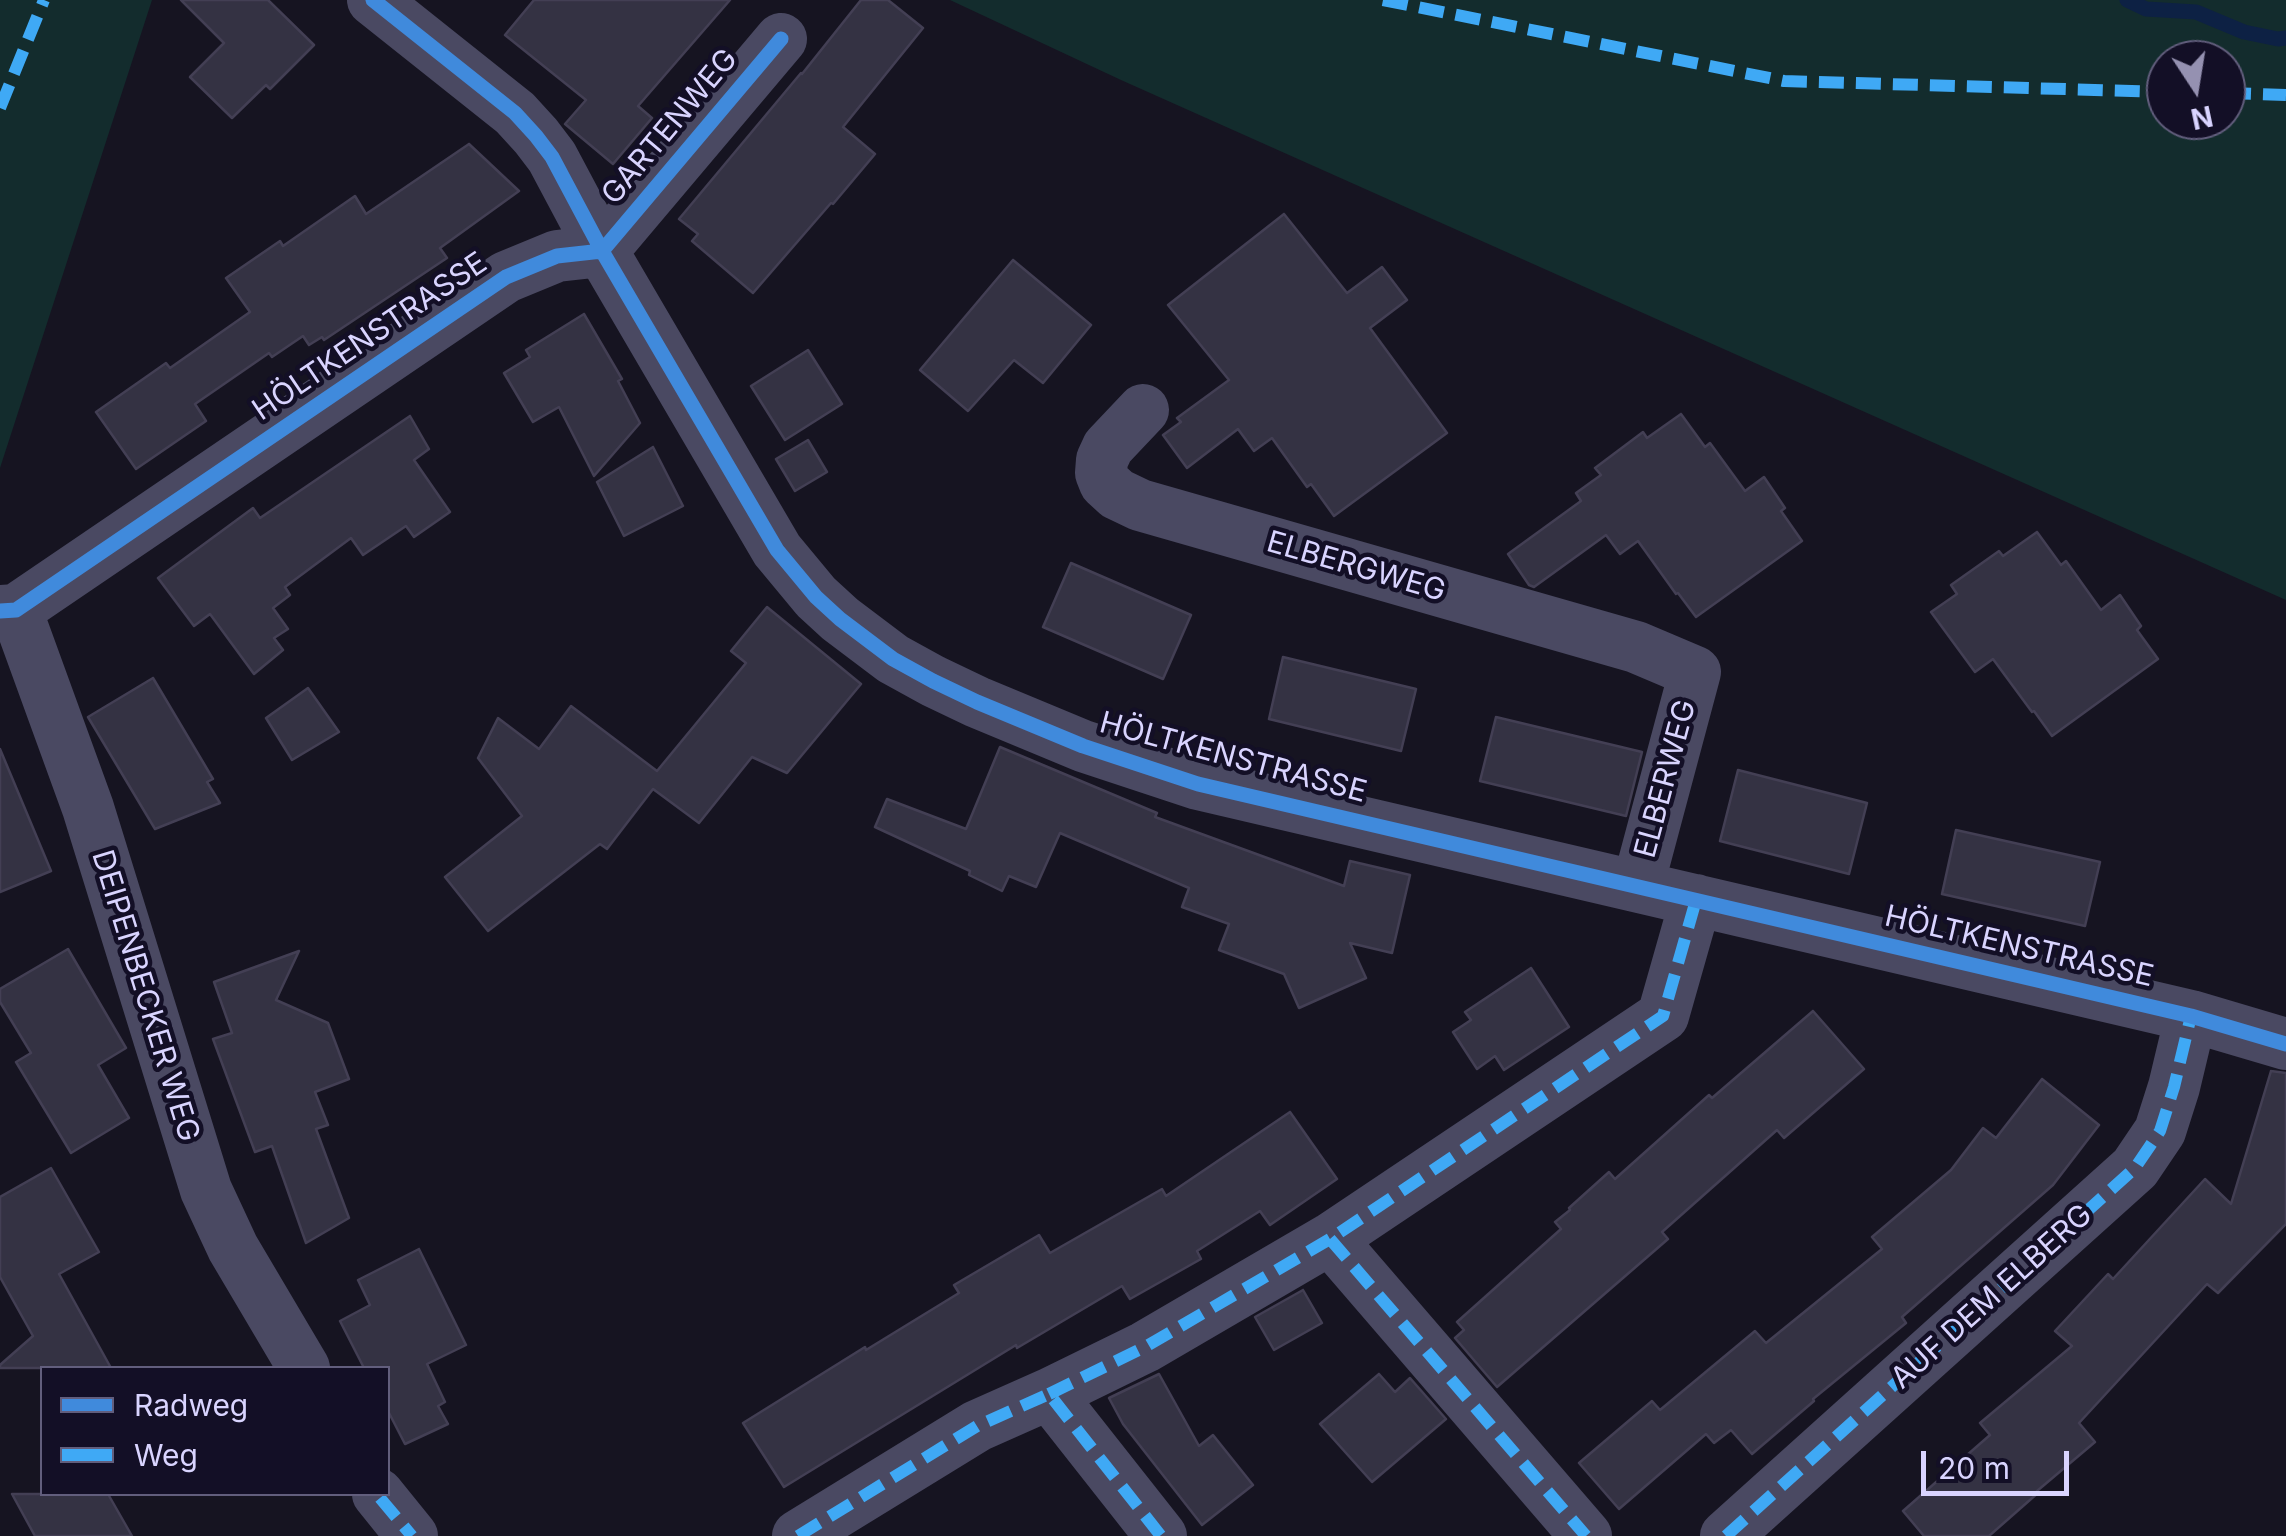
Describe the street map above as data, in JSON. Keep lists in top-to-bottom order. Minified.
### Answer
{"streets":{"street":["GARTENWEG","HÖLTKENSTRASSE","ELBERGWEG","ELBERWEG","DEIPENBECKER WEG","AUF DEM ELBERG"]},"crossings":[["GARTENWEG","HÖLTKENSTRASSE"],["HÖLTKENSTRASSE","ELBERWEG"],["HÖLTKENSTRASSE","DEIPENBECKER WEG"],["HÖLTKENSTRASSE","AUF DEM ELBERG"],["ELBERGWEG","ELBERWEG"]],"legend":["Radweg","Weg"],"scale_bar":"20 m","north":"bottom"}
